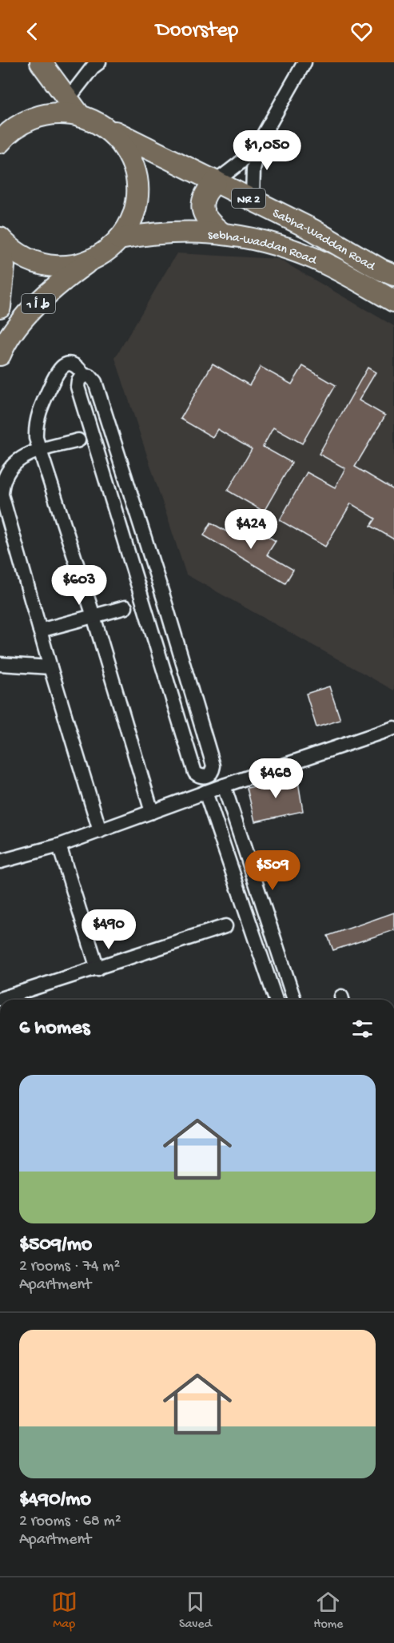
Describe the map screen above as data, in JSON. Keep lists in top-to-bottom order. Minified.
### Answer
{"streets":{"highway":["NR 2","Sabha-Waddan Road","sebha-waddan Road","ط أ 1"]},"page":{"header":"Doorstep","price":["$1,050","$424","$603","$468","$509","$490"],"heading":"6 homes","list":[{"name":"$509/mo","note":"2 rooms · 74 m² · Apartment"},{"name":"$490/mo","note":"2 rooms · 68 m² · Apartment"}],"tabs":["Map","Saved","Home"]}}
